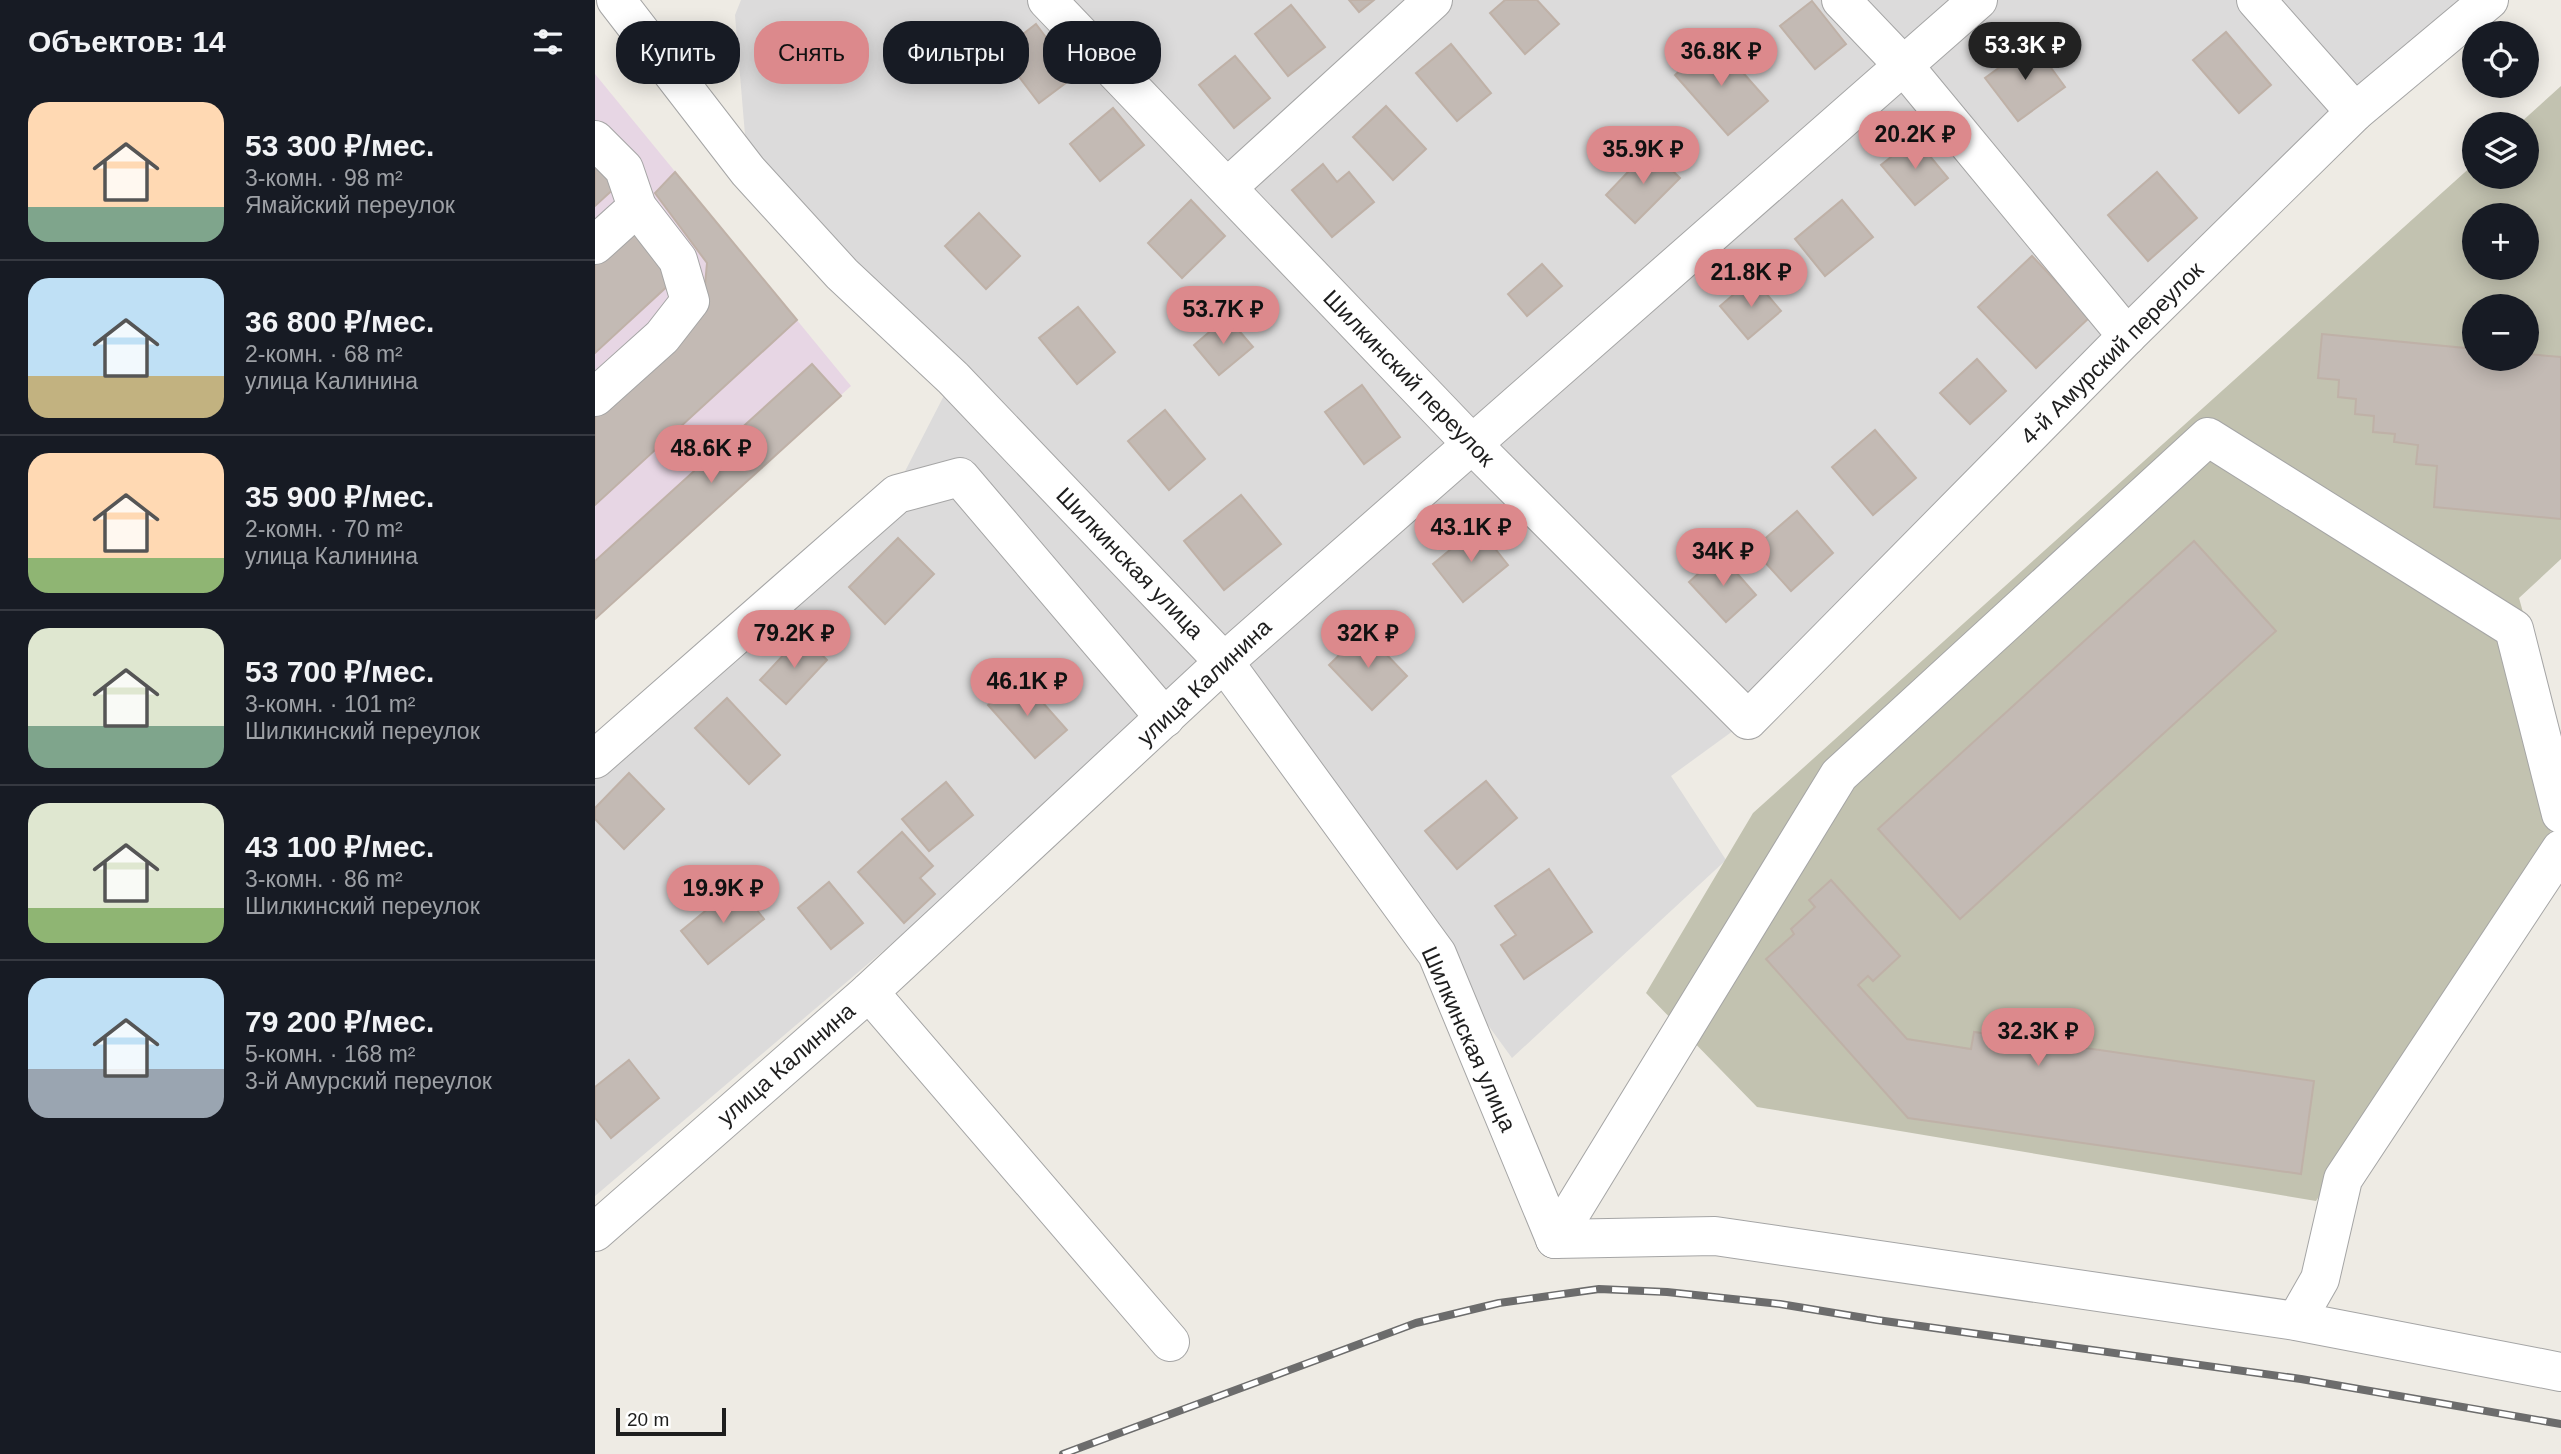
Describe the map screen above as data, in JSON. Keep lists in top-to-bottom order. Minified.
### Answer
{"streets":{"street":["4-й Амурский переулок","Шилкинский переулок","Шилкинская улица","улица Калинина"]},"crossings":[["4-й Амурский переулок","Шилкинский переулок"],["Шилкинский переулок","улица Калинина"],["Шилкинская улица","улица Калинина"]],"scale_bar":"20 m","page":{"heading":"Объектов: 14","map_buttons":["+","−"],"chip":["Купить","Снять","Фильтры","Новое"],"price":["53.3K ₽","36.8K ₽","20.2K ₽","35.9K ₽","21.8K ₽","53.7K ₽","48.6K ₽","43.1K ₽","34K ₽","79.2K ₽","32K ₽","46.1K ₽","19.9K ₽","32.3K ₽"],"list":[{"name":"53 300 ₽/мес.","note":"3-комн. · 98 m² · Ямайский переулок"},{"name":"36 800 ₽/мес.","note":"2-комн. · 68 m² · улица Калинина"},{"name":"35 900 ₽/мес.","note":"2-комн. · 70 m² · улица Калинина"},{"name":"53 700 ₽/мес.","note":"3-комн. · 101 m² · Шилкинский переулок"},{"name":"43 100 ₽/мес.","note":"3-комн. · 86 m² · Шилкинский переулок"},{"name":"79 200 ₽/мес.","note":"5-комн. · 168 m² · 3-й Амурский переулок"}],"scale":"20 m"}}
